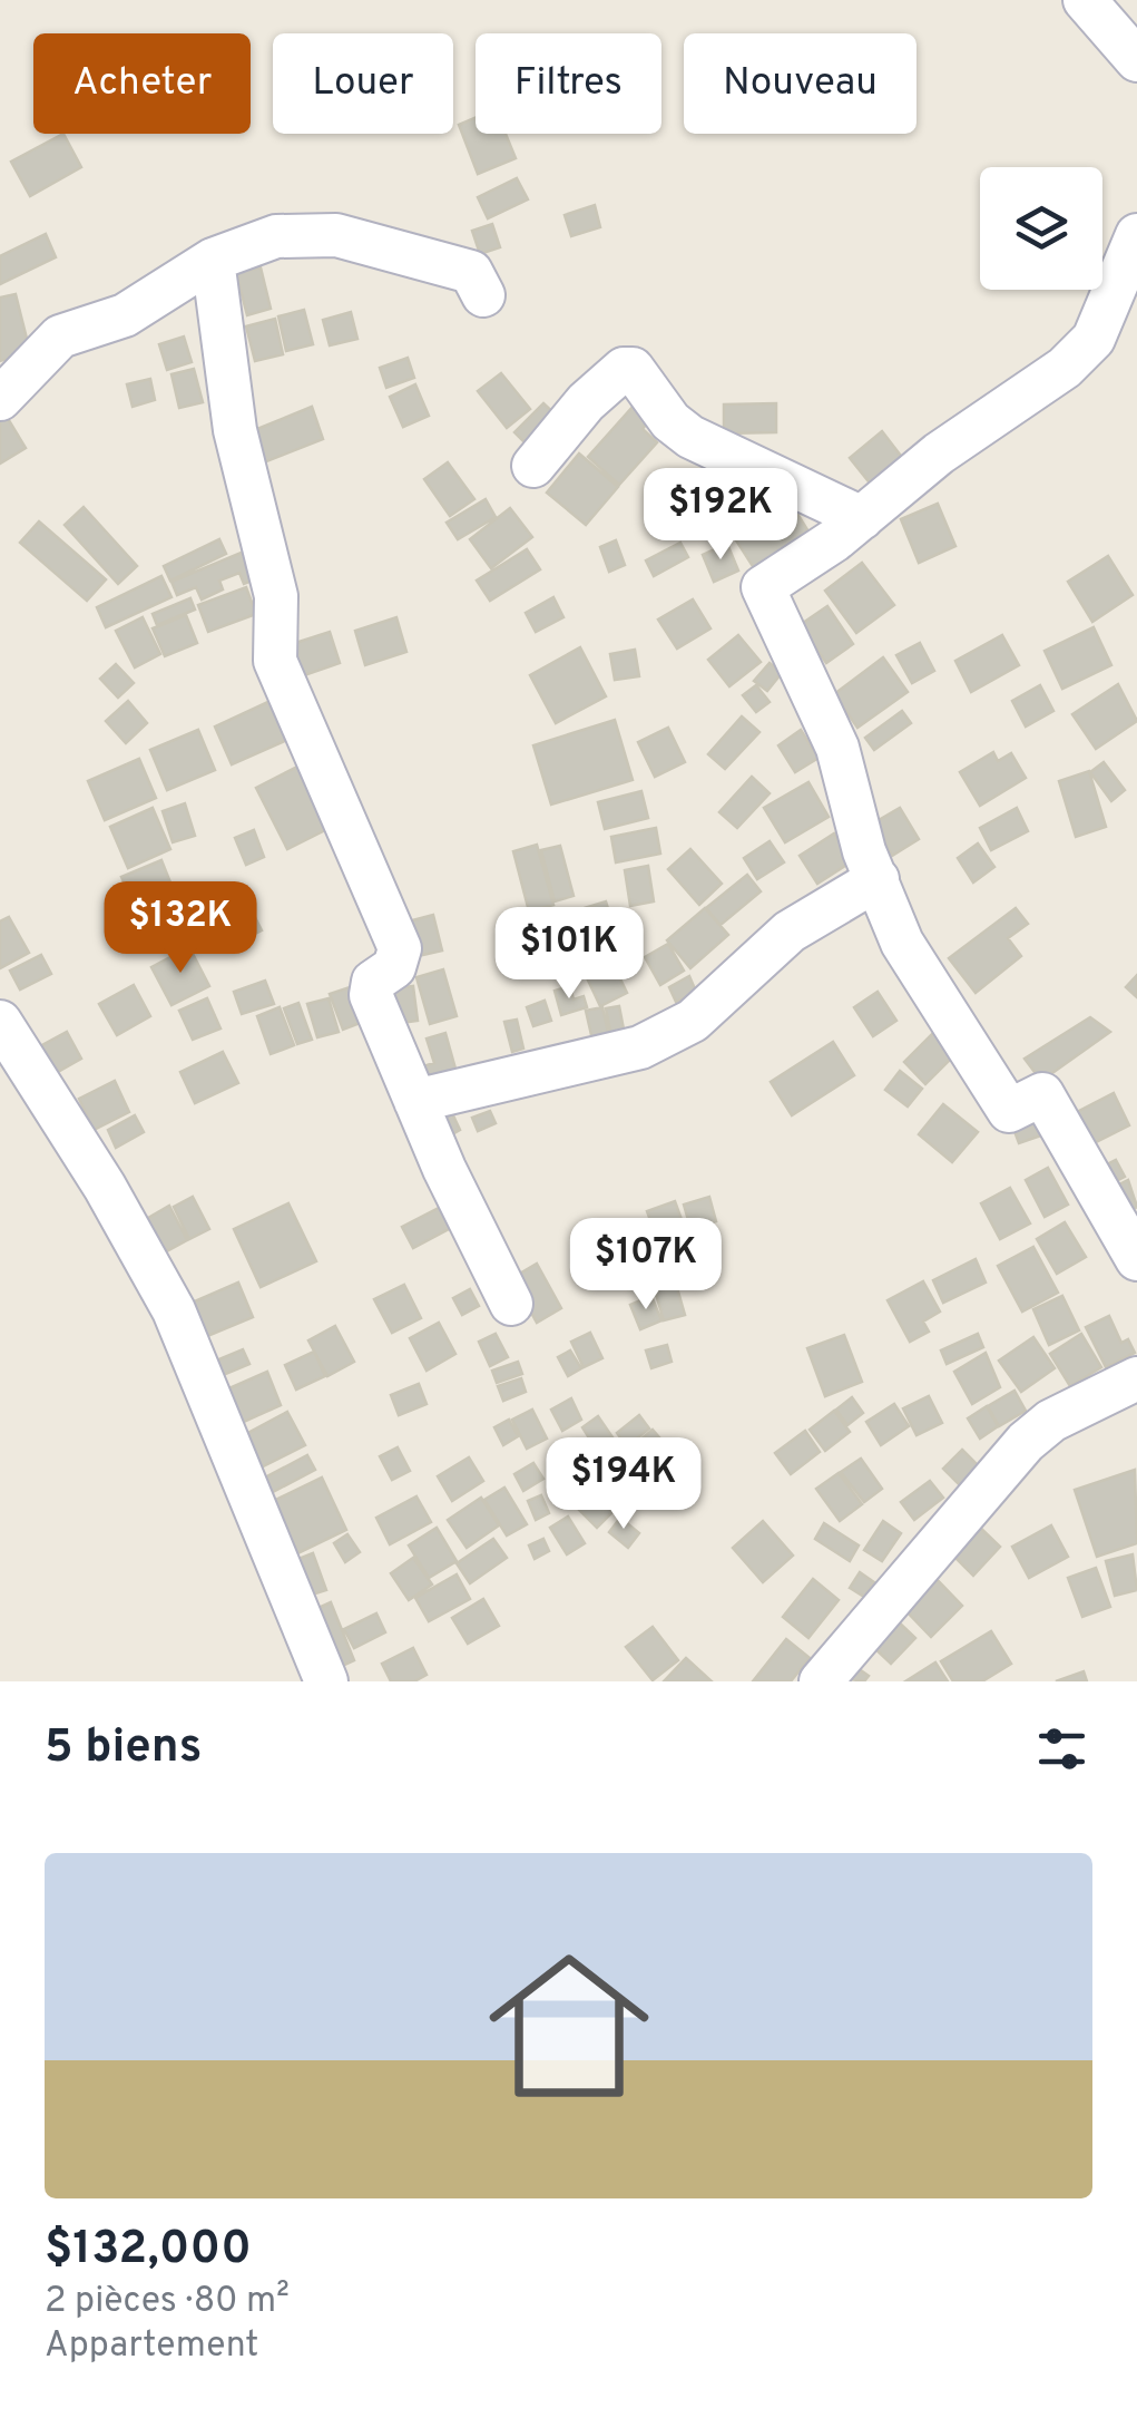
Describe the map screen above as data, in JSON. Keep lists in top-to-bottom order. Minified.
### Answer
{"page":{"chip":["Acheter","Louer","Filtres","Nouveau"],"price":["$192K","$132K","$101K","$107K","$194K"],"heading":"5 biens","list":[{"name":"$132,000","note":"2 pièces · 80 m² · Appartement"}]}}
